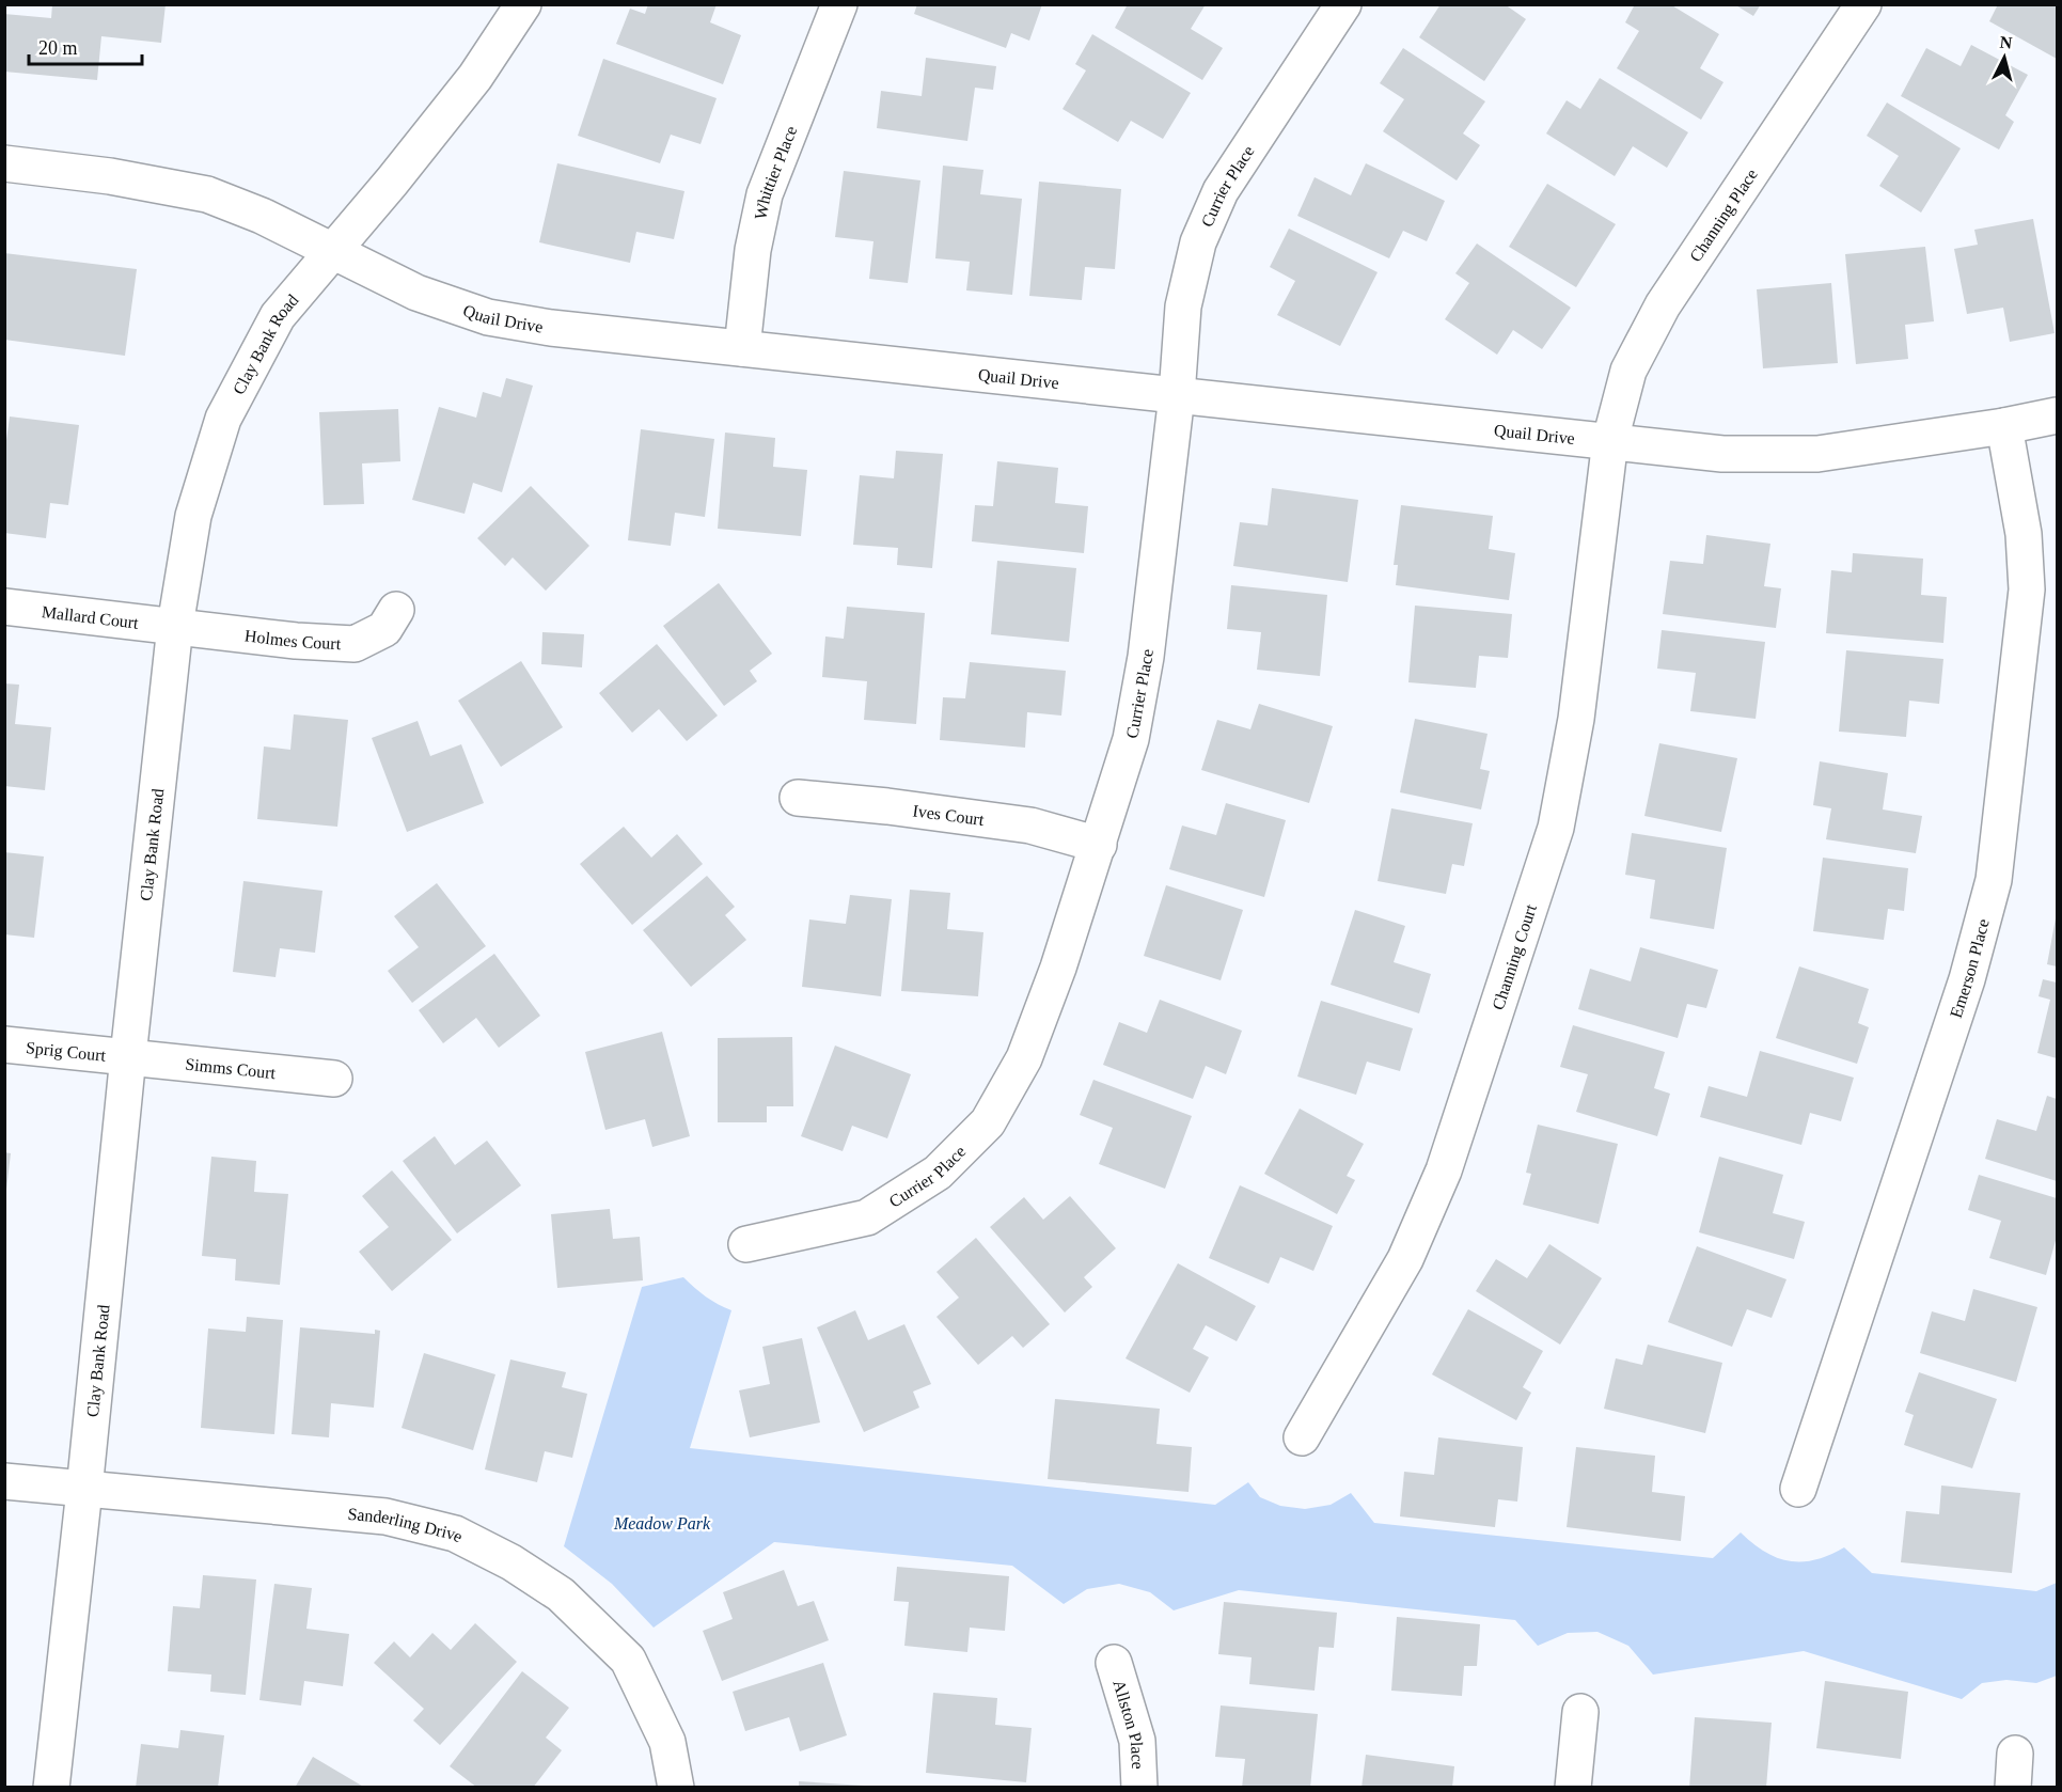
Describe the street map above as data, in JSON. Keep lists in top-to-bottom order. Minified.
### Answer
{"streets":{"street":["Whittier Place","Currier Place","Channing Place","Quail Drive","Clay Bank Road","Mallard Court","Holmes Court","Ives Court","Channing Court","Emerson Place","Sprig Court","Simms Court","Sanderling Drive","Allston Place"]},"crossings":[["Whittier Place","Quail Drive"],["Currier Place","Quail Drive"],["Currier Place","Ives Court"],["Channing Place","Quail Drive"],["Channing Place","Channing Court"],["Quail Drive","Clay Bank Road"],["Quail Drive","Channing Court"],["Quail Drive","Emerson Place"],["Clay Bank Road","Mallard Court"],["Clay Bank Road","Holmes Court"],["Clay Bank Road","Sprig Court"],["Clay Bank Road","Simms Court"],["Clay Bank Road","Sanderling Drive"],["Mallard Court","Holmes Court"],["Sprig Court","Simms Court"]],"parks":["Meadow Park"],"scale_bar":"20 m","north":"top"}
